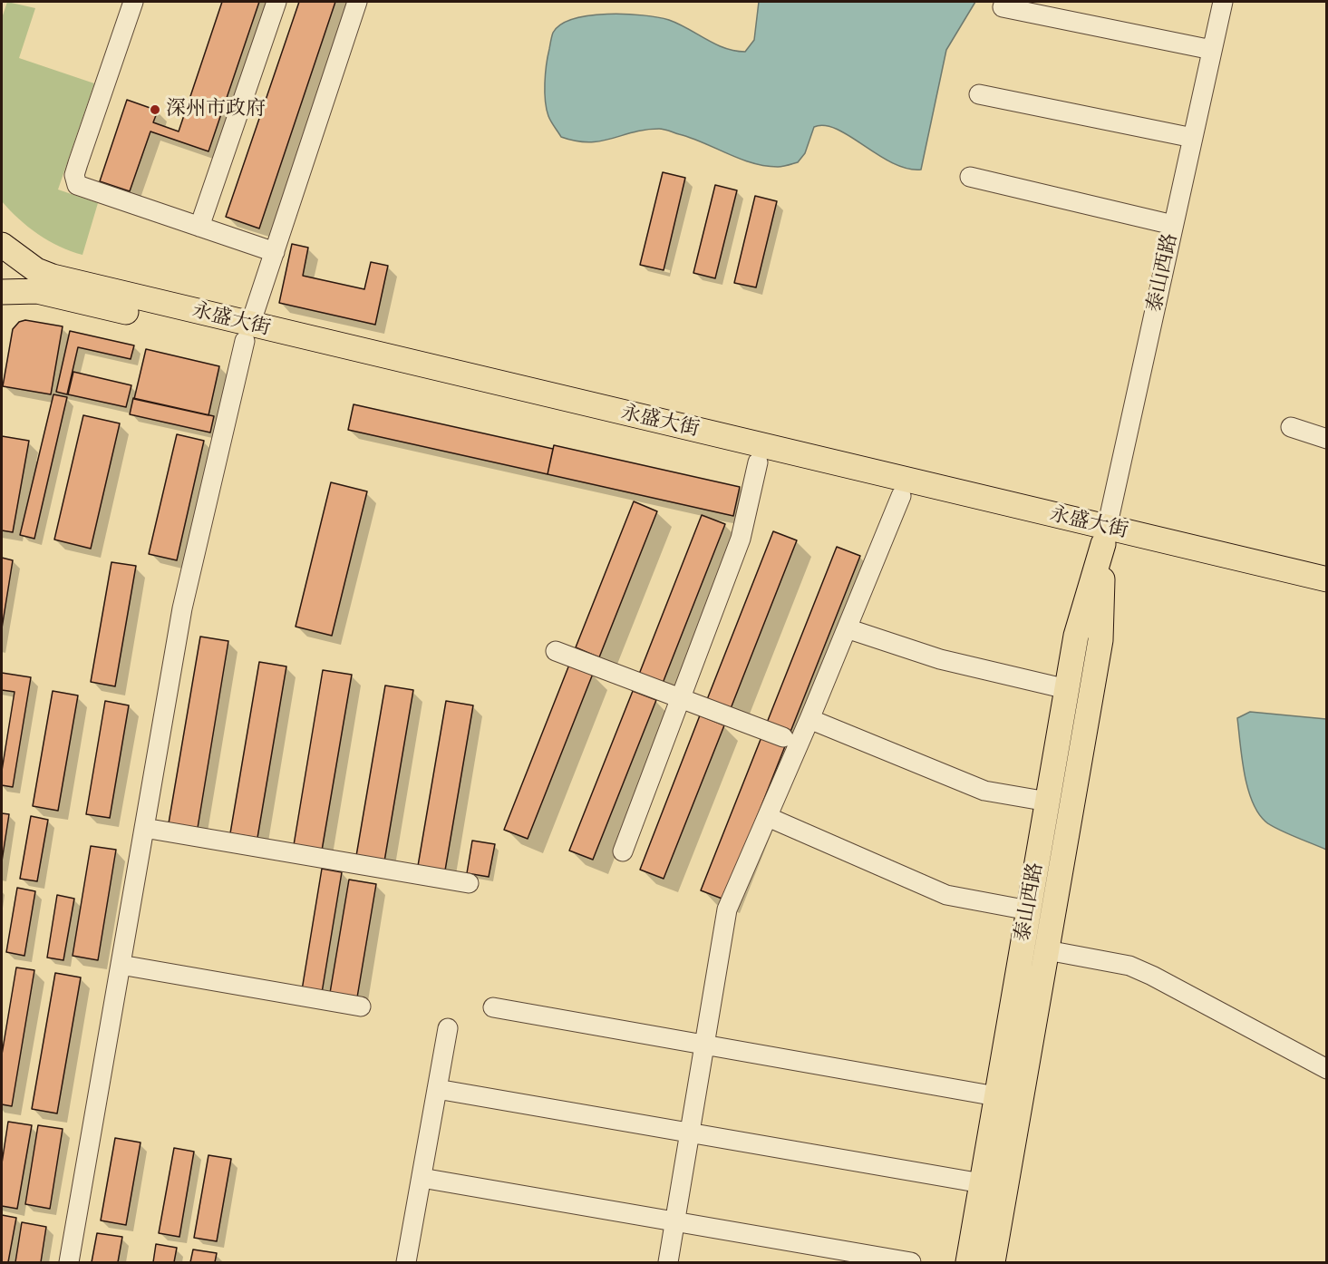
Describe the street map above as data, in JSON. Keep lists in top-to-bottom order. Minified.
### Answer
{"streets":{"main road":["泰山西路","永盛大街"]},"crossings":[["泰山西路","永盛大街"]],"places":["深州市政府"]}
